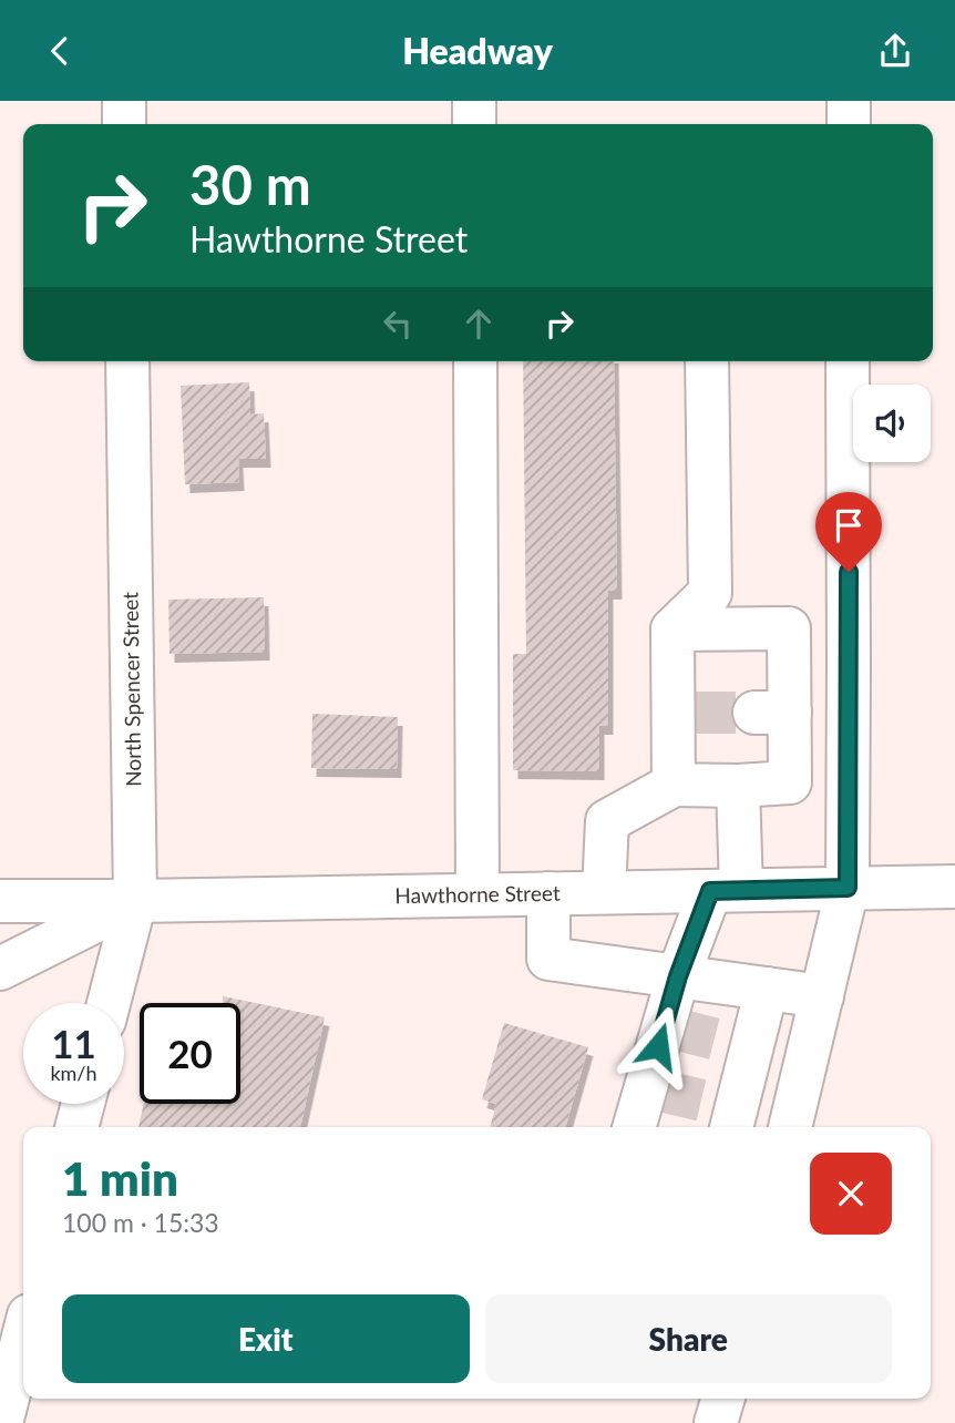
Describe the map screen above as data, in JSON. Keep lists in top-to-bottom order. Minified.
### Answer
{"streets":{"street":["North Spencer Street","Hawthorne Street"]},"crossings":[["North Spencer Street","Hawthorne Street"]],"page":{"header":"Headway","turn":["30 m","Hawthorne Street"],"speed":"11 km/h","limit":"20","heading":["1 min","100 m · 15:33"],"buttons":["Exit","Share"]}}
